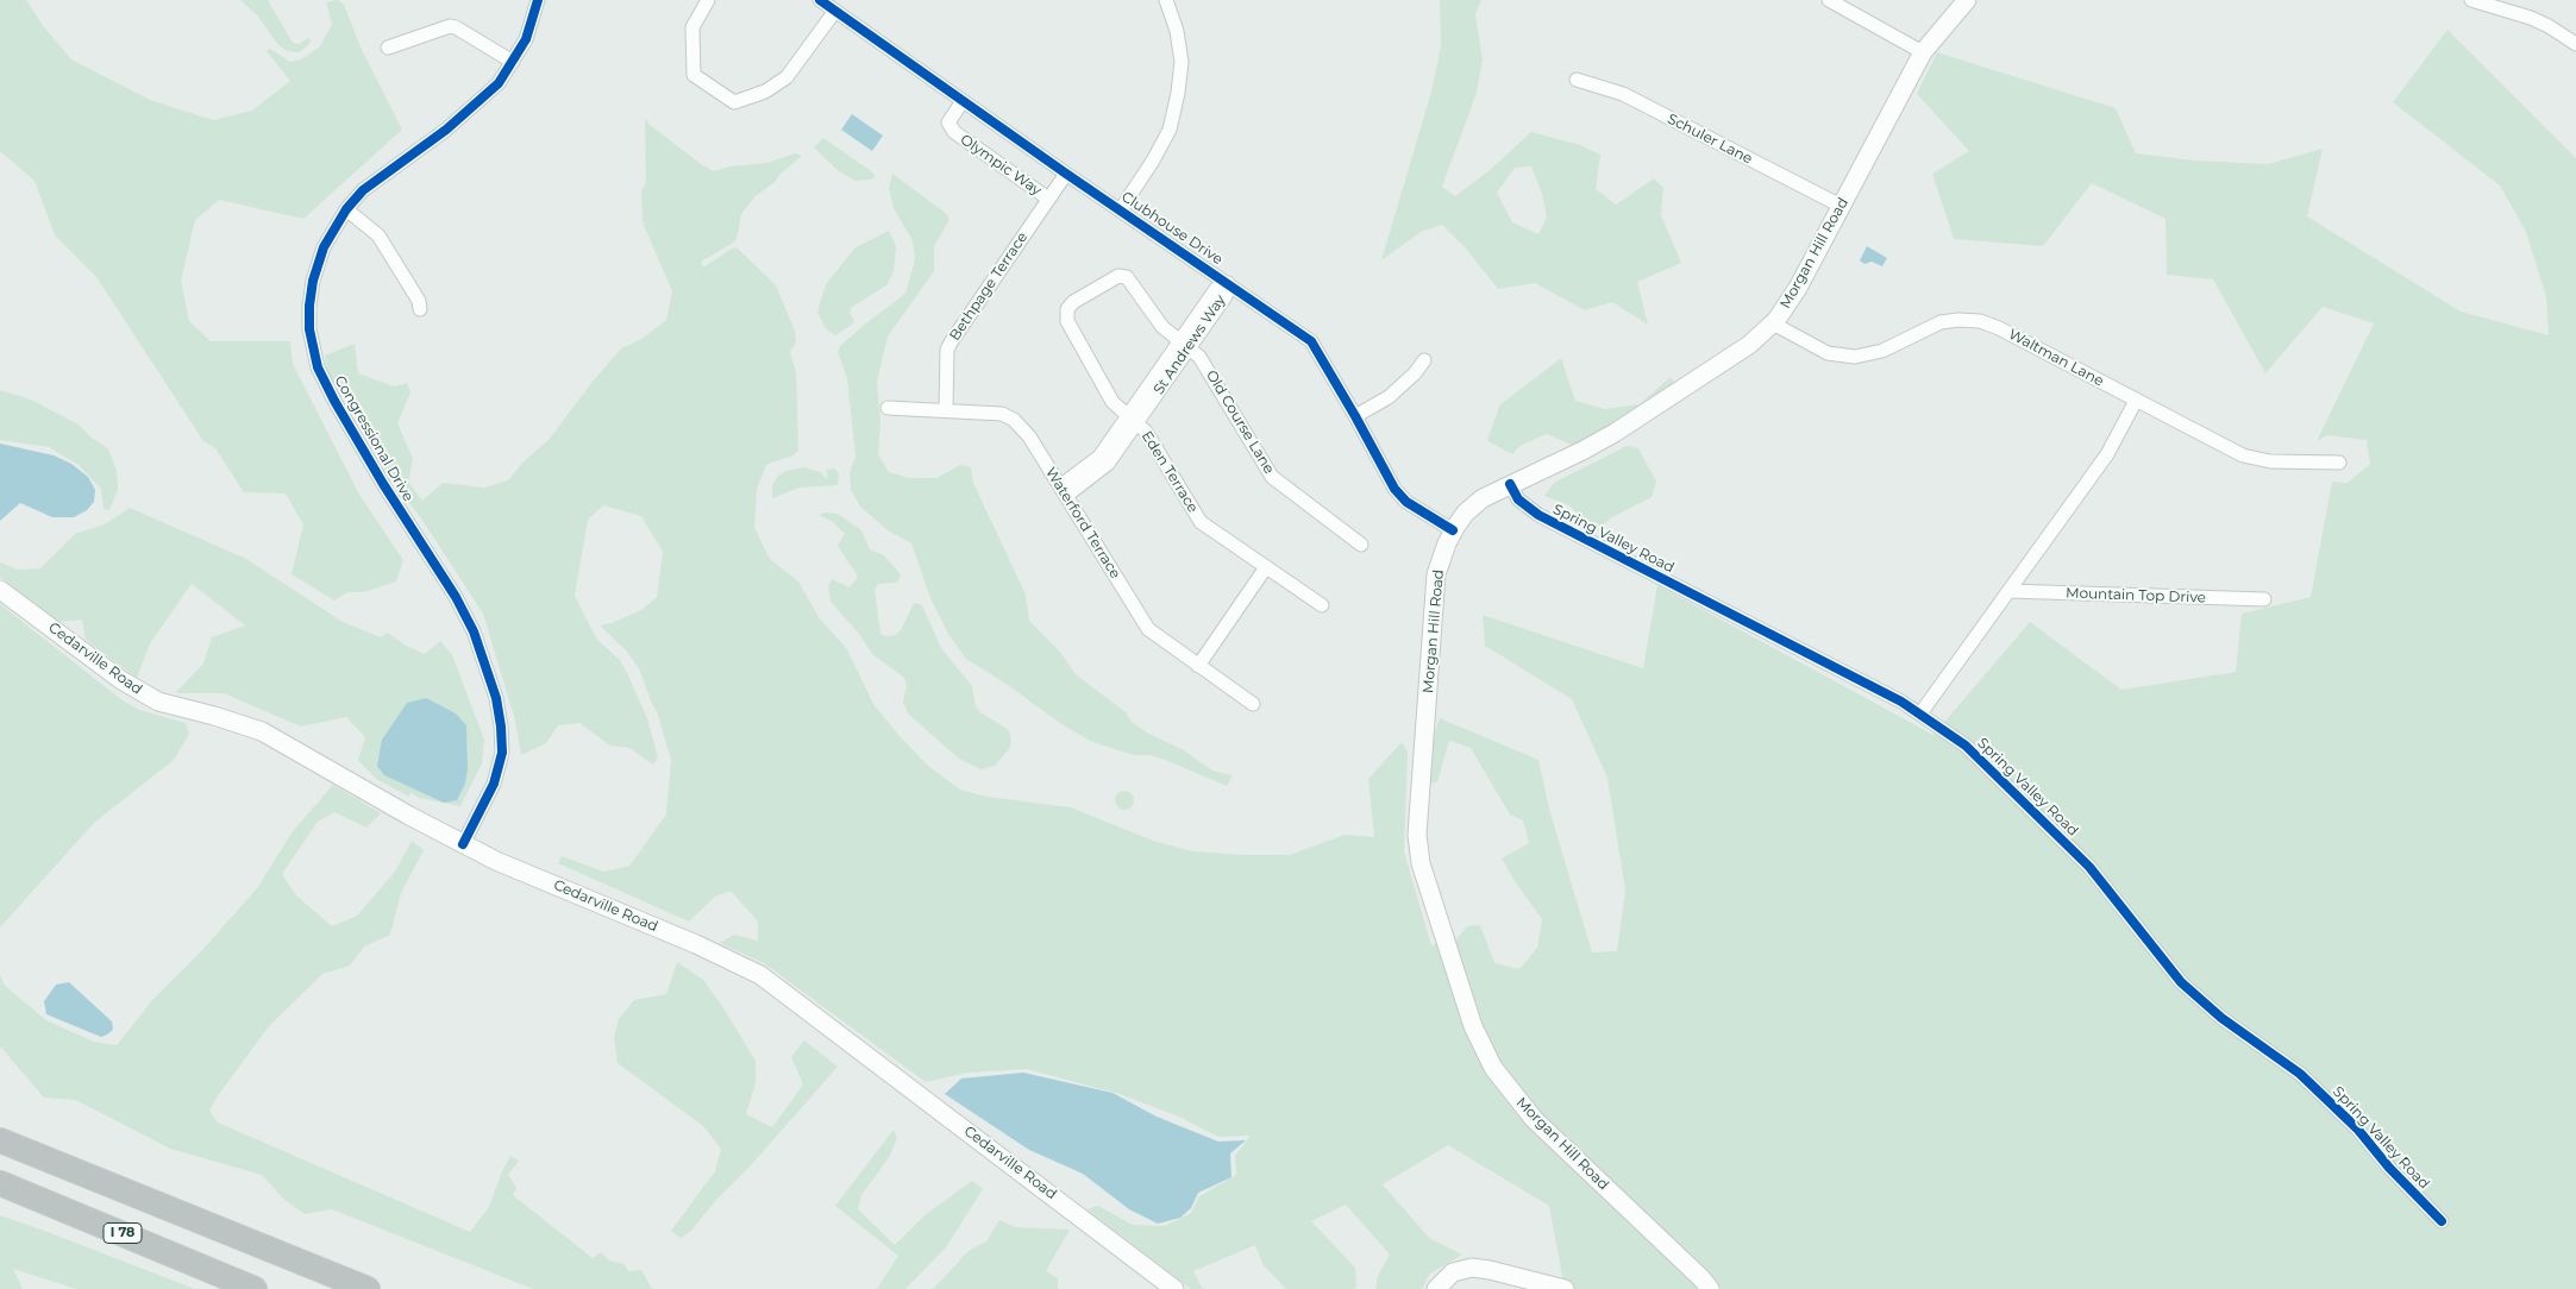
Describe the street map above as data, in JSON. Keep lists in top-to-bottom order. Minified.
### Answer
{"streets":{"highway":["I 78"],"main road":["Morgan Hill Road","Cedarville Road"],"street":["Schuler Lane","Olympic Way","Clubhouse Drive","Bethpage Terrace","St Andrews Way","Waltman Lane","Old Course Lane","Congressional Drive","Eden Terrace","Waterford Terrace","Spring Valley Road","Mountain Top Drive"]},"crossings":[["Schuler Lane","Morgan Hill Road"],["Olympic Way","Clubhouse Drive"],["Olympic Way","Bethpage Terrace"],["Clubhouse Drive","Morgan Hill Road"],["Clubhouse Drive","Bethpage Terrace"],["Clubhouse Drive","St Andrews Way"],["Morgan Hill Road","Waltman Lane"],["Morgan Hill Road","Spring Valley Road"],["Bethpage Terrace","Waterford Terrace"],["St Andrews Way","Old Course Lane"],["St Andrews Way","Eden Terrace"],["St Andrews Way","Waterford Terrace"],["Old Course Lane","Eden Terrace"],["Congressional Drive","Cedarville Road"]]}
